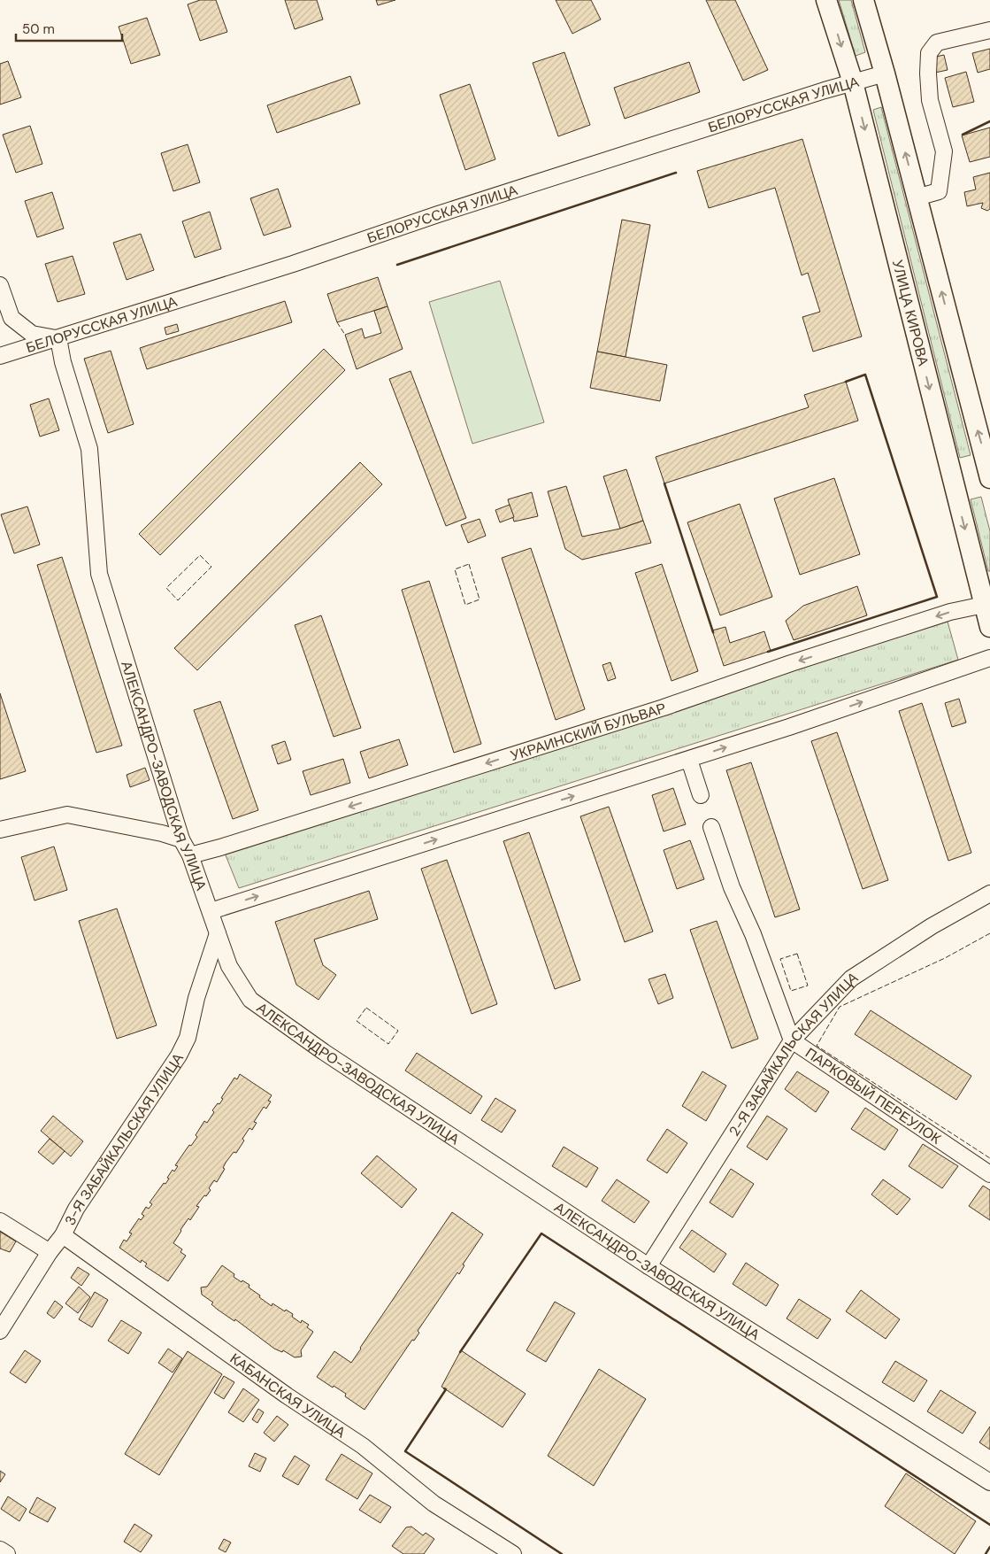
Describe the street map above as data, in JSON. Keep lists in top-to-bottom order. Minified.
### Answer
{"streets":{"main road":["УЛИЦА КИРОВА"],"street":["БЕЛОРУССКАЯ УЛИЦА","УКРАИНСКИЙ БУЛЬВАР","АЛЕКСАНДРО-ЗАВОДСКАЯ УЛИЦА","2-Я ЗАБАЙКАЛЬСКАЯ УЛИЦА","ПАРКОВЫЙ ПЕРЕУЛОК","3-Я ЗАБАЙКАЛЬСКАЯ УЛИЦА","КАБАНСКАЯ УЛИЦА"]},"crossings":[["БЕЛОРУССКАЯ УЛИЦА","УЛИЦА КИРОВА"],["БЕЛОРУССКАЯ УЛИЦА","АЛЕКСАНДРО-ЗАВОДСКАЯ УЛИЦА"],["УЛИЦА КИРОВА","УКРАИНСКИЙ БУЛЬВАР"],["УКРАИНСКИЙ БУЛЬВАР","АЛЕКСАНДРО-ЗАВОДСКАЯ УЛИЦА"],["АЛЕКСАНДРО-ЗАВОДСКАЯ УЛИЦА","2-Я ЗАБАЙКАЛЬСКАЯ УЛИЦА"],["АЛЕКСАНДРО-ЗАВОДСКАЯ УЛИЦА","3-Я ЗАБАЙКАЛЬСКАЯ УЛИЦА"],["2-Я ЗАБАЙКАЛЬСКАЯ УЛИЦА","ПАРКОВЫЙ ПЕРЕУЛОК"],["3-Я ЗАБАЙКАЛЬСКАЯ УЛИЦА","КАБАНСКАЯ УЛИЦА"]],"scale_bar":"50 m"}
